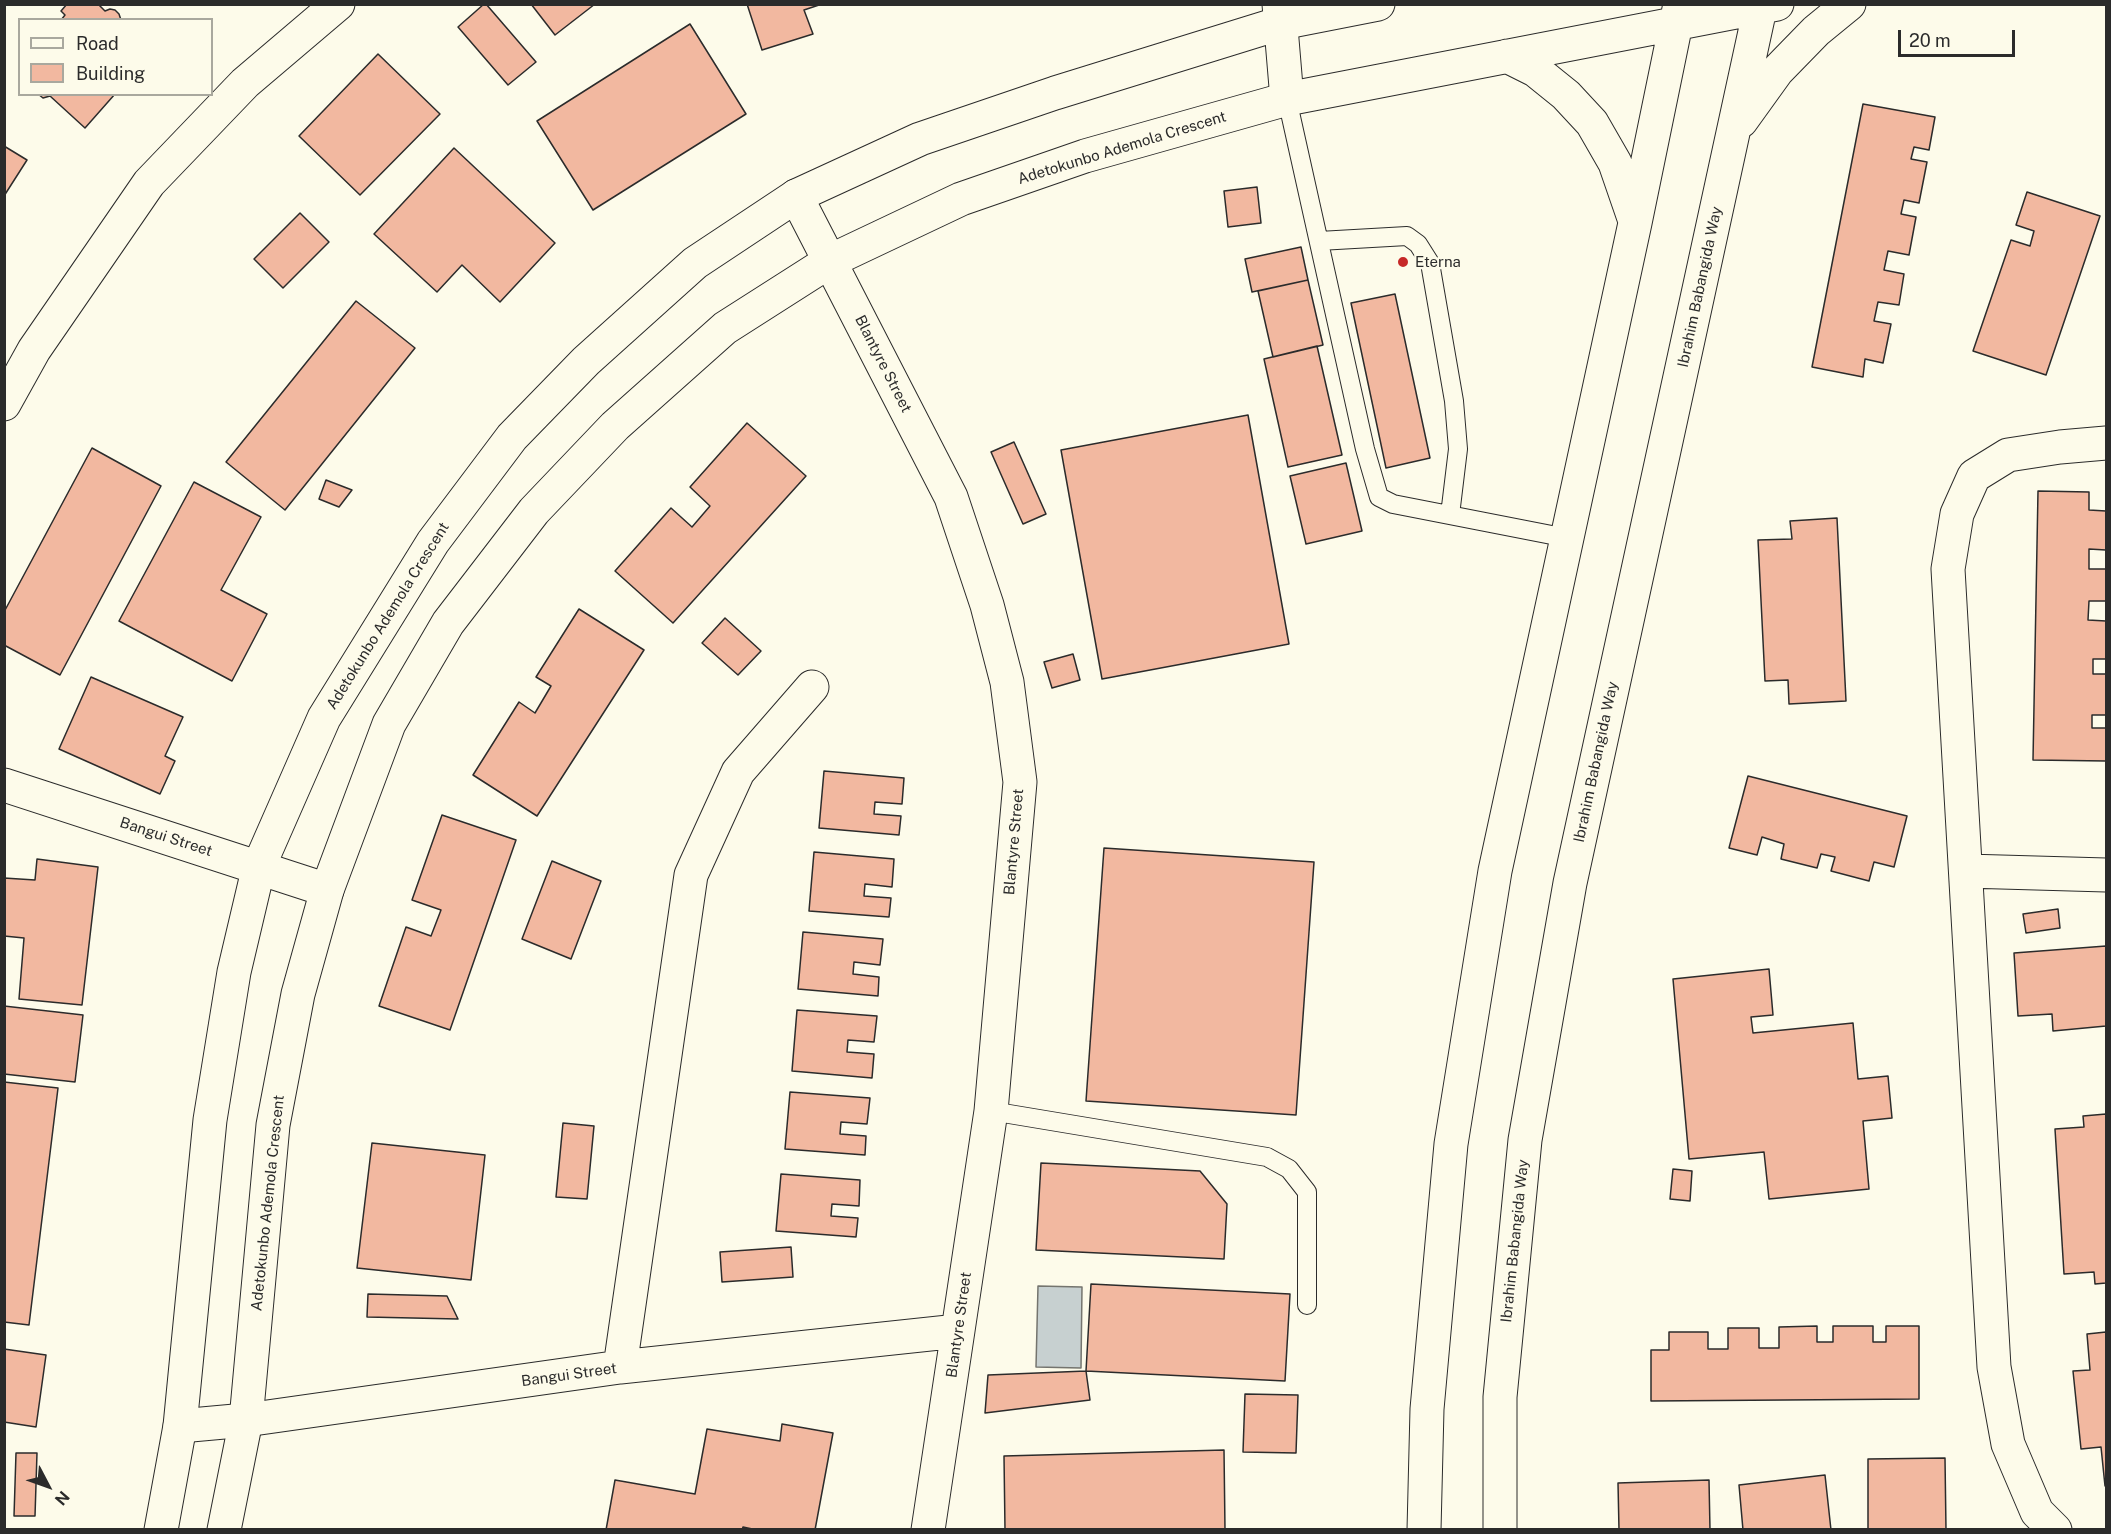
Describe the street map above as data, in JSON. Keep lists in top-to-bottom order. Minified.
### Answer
{"streets":{"main road":["Adetokunbo Ademola Crescent","Ibrahim Babangida Way","Blantyre Street","Bangui Street"]},"crossings":[["Adetokunbo Ademola Crescent","Ibrahim Babangida Way"],["Adetokunbo Ademola Crescent","Blantyre Street"],["Adetokunbo Ademola Crescent","Bangui Street"],["Blantyre Street","Bangui Street"]],"places":["Eterna"],"legend":["Road","Building"],"scale_bar":"20 m","north":"bottom right"}
